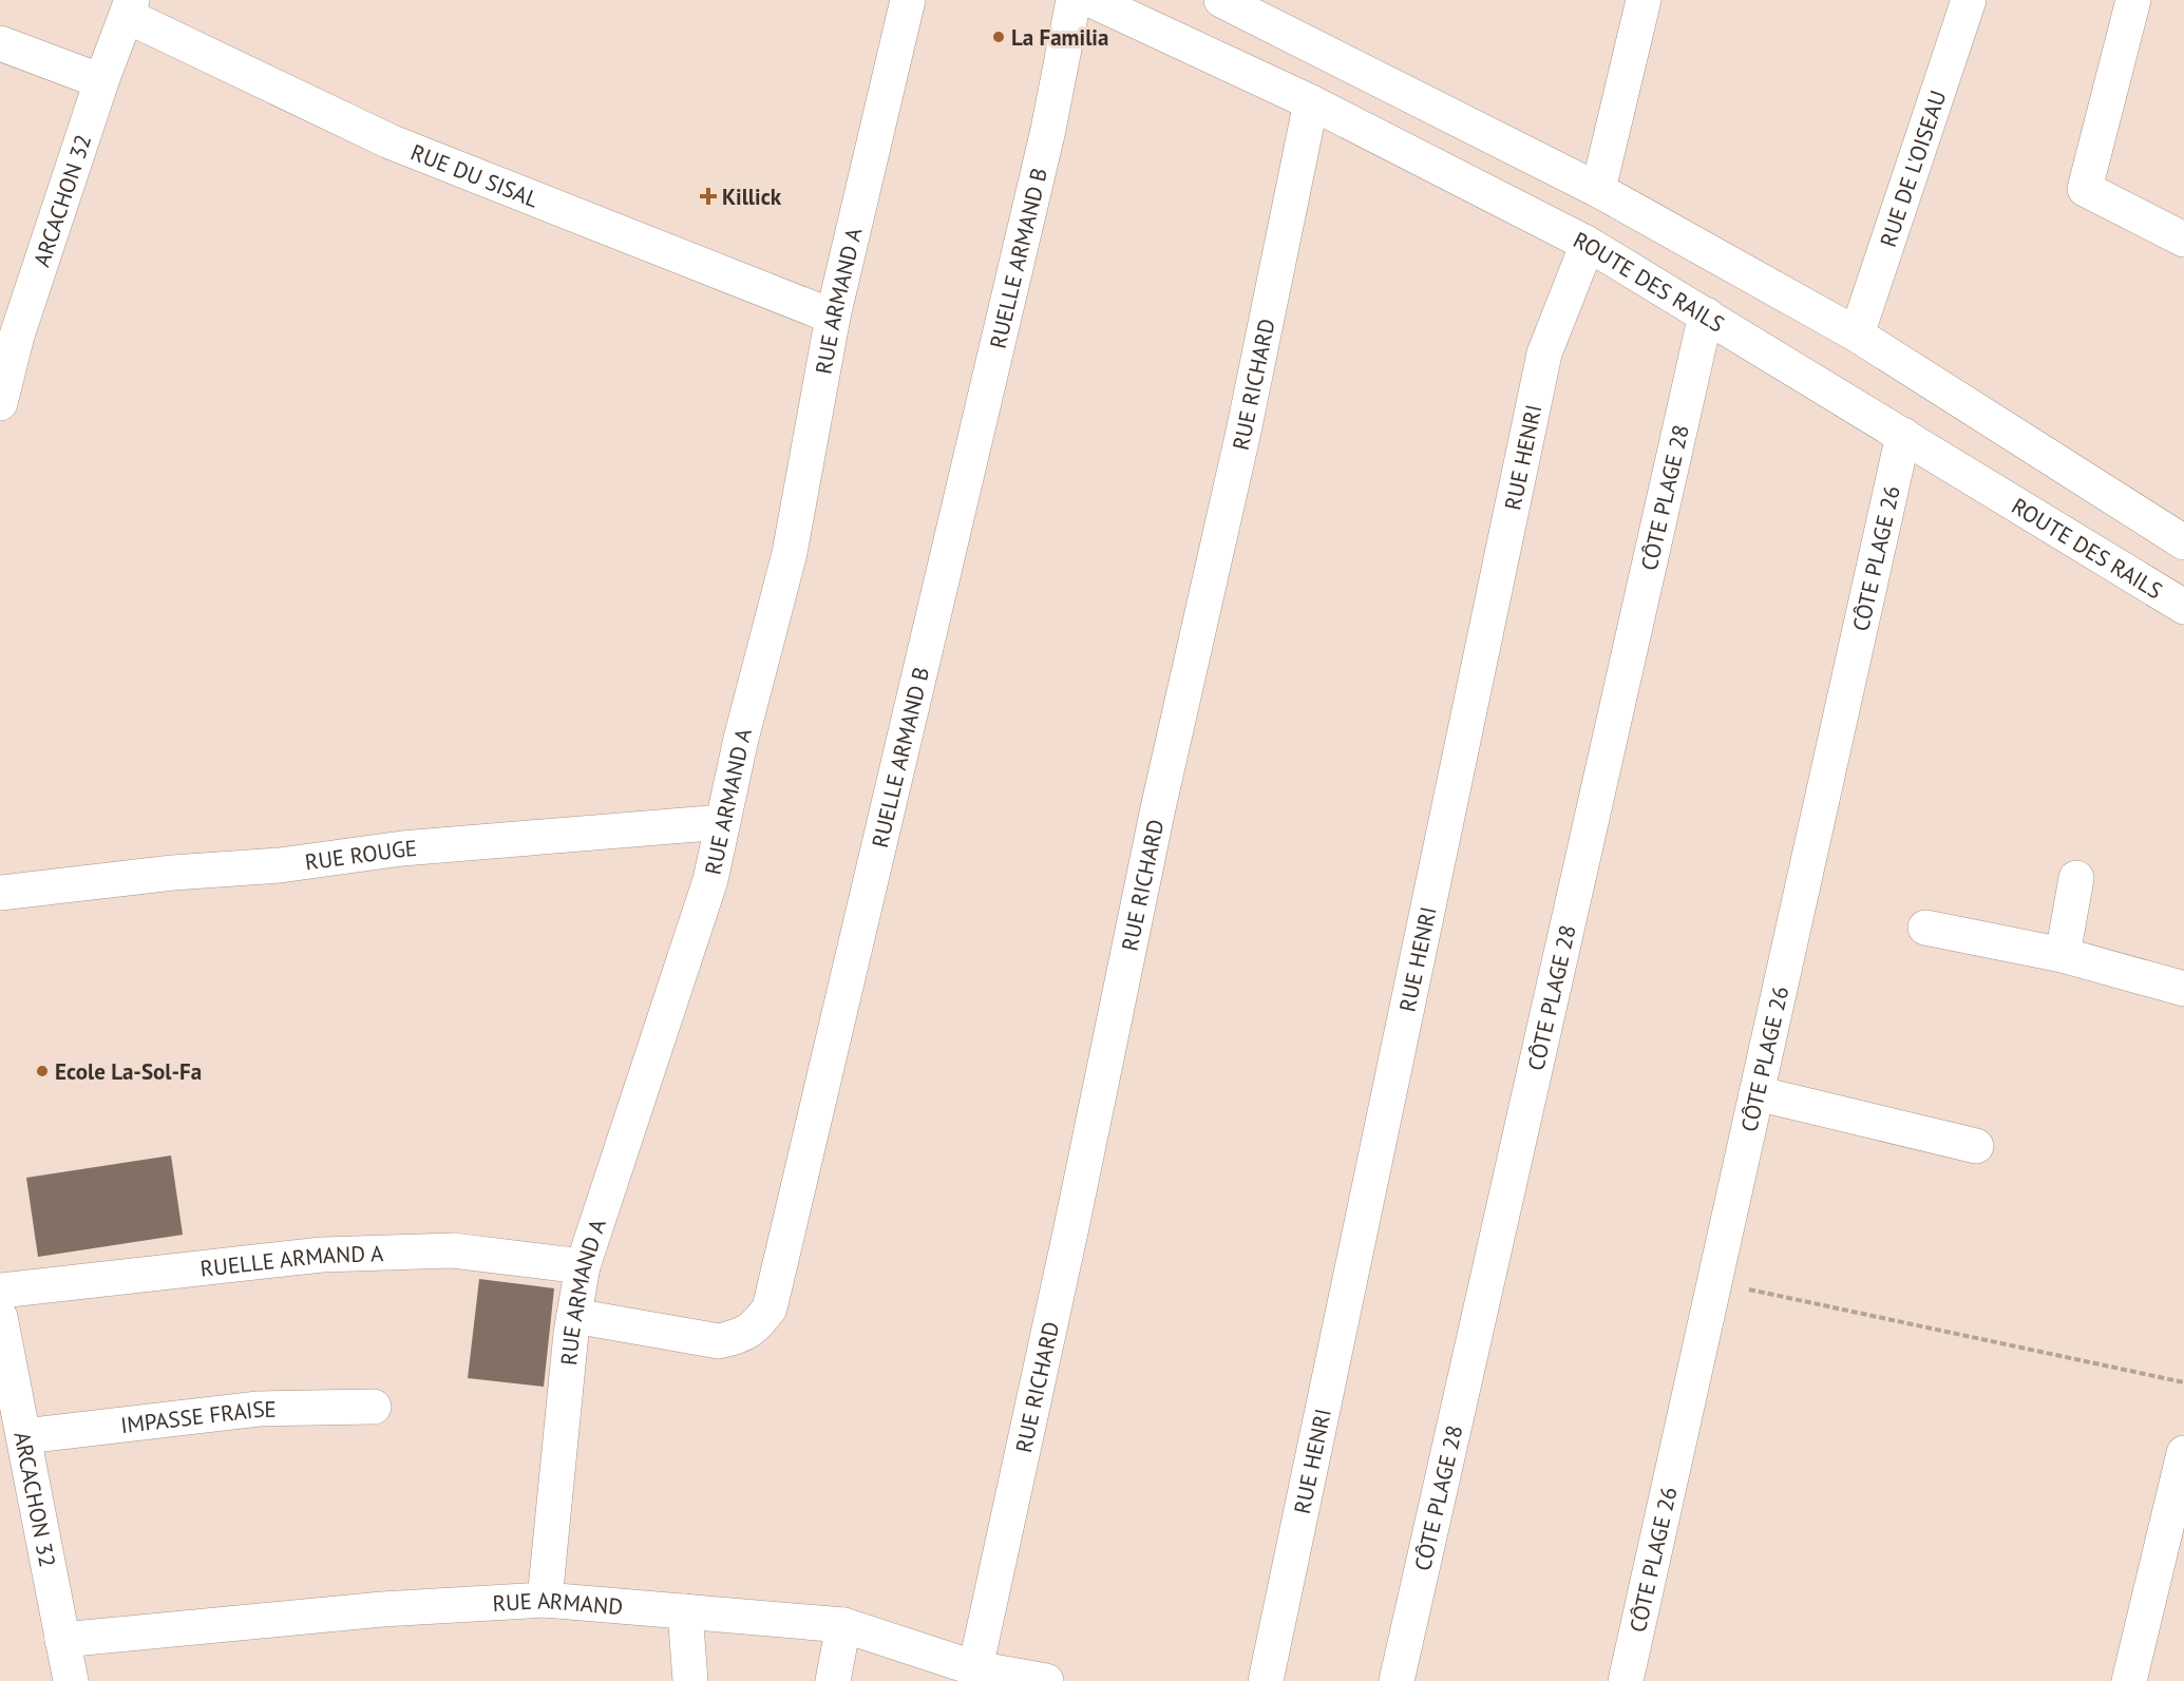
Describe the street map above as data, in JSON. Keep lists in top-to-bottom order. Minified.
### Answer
{"streets":{"street":["RUE DE L'OISEAU","RUE DU SISAL","ARCACHON 32","RUELLE ARMAND B","ROUTE DES RAILS","RUE ARMAND A","RUE RICHARD","RUE HENRI","CÔTE PLAGE 28","CÔTE PLAGE 26","RUE ROUGE","RUELLE ARMAND A","IMPASSE FRAISE","RUE ARMAND"]},"crossings":[["RUE DU SISAL","ARCACHON 32"],["RUE DU SISAL","RUE ARMAND A"],["ARCACHON 32","IMPASSE FRAISE"],["ARCACHON 32","RUE ARMAND"],["RUELLE ARMAND B","RUE ARMAND A"],["ROUTE DES RAILS","RUE RICHARD"],["ROUTE DES RAILS","RUE HENRI"],["ROUTE DES RAILS","CÔTE PLAGE 28"],["ROUTE DES RAILS","CÔTE PLAGE 26"],["RUE ARMAND A","RUE ROUGE"],["RUE ARMAND A","RUELLE ARMAND A"],["RUE ARMAND A","RUE ARMAND"],["RUE RICHARD","RUE ARMAND"]],"places":{"other":["La Familia","Ecole La-Sol-Fa"],"health":["Killick"]}}
